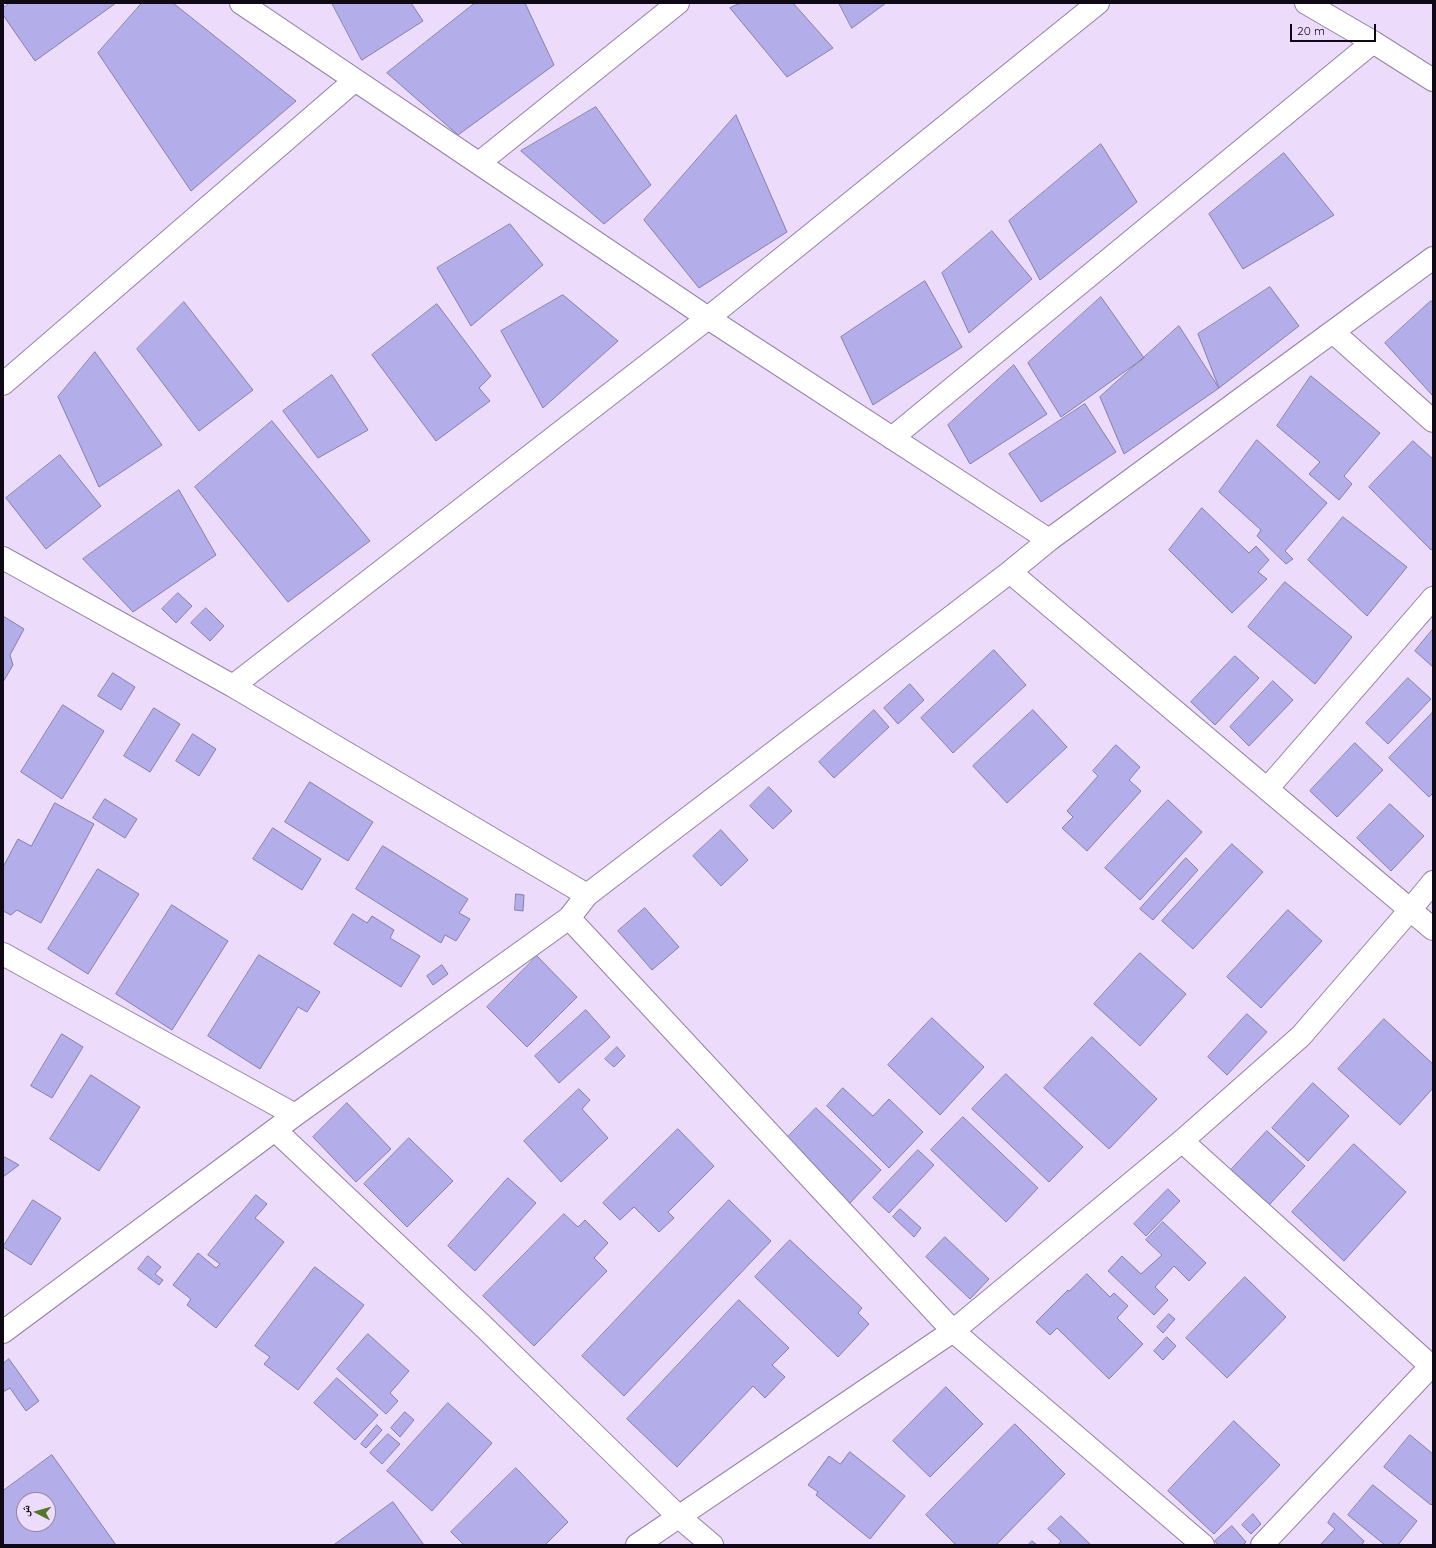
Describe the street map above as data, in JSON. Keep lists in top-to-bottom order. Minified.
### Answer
{"scale_bar":"20 m","north":"left"}
